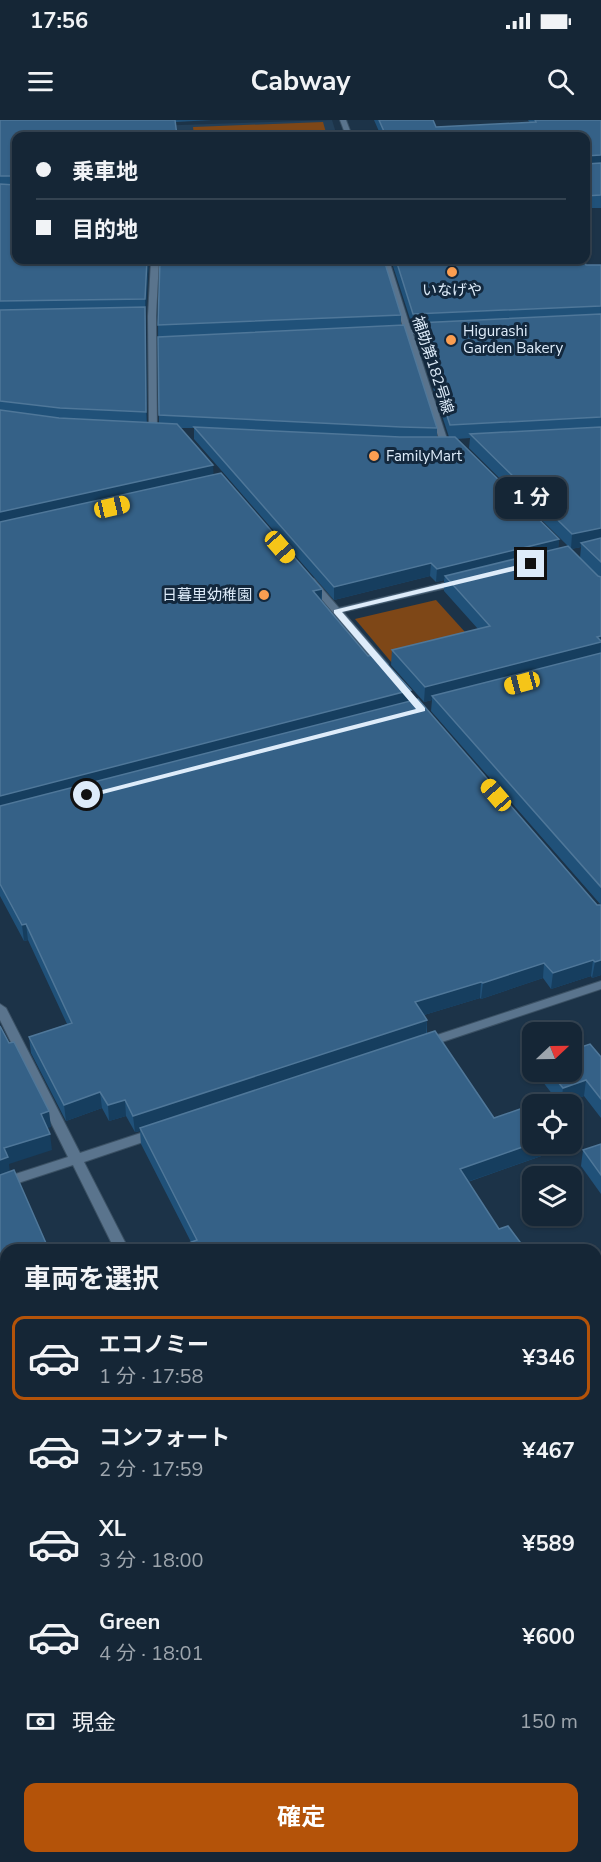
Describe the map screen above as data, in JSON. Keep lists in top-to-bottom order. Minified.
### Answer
{"streets":{"street":["補助第182号線"]},"places":["いなげや","Higurashi Garden Bakery","FamilyMart","日暮里幼稚園"],"north":"right","page":{"status":"17:56","header":"Cabway","banner":["乗車地","目的地"],"bubble":"1 分","heading":"車両を選択","list":[{"name":"エコノミー","note":"1 分 · 17:58","value":"¥346"},{"name":"コンフォート","note":"2 分 · 17:59","value":"¥467"},{"name":"XL","note":"3 分 · 18:00","value":"¥589"},{"name":"Green","note":"4 分 · 18:01","value":"¥600"}],"pay":["現金","150 m"],"buttons":"確定"}}
